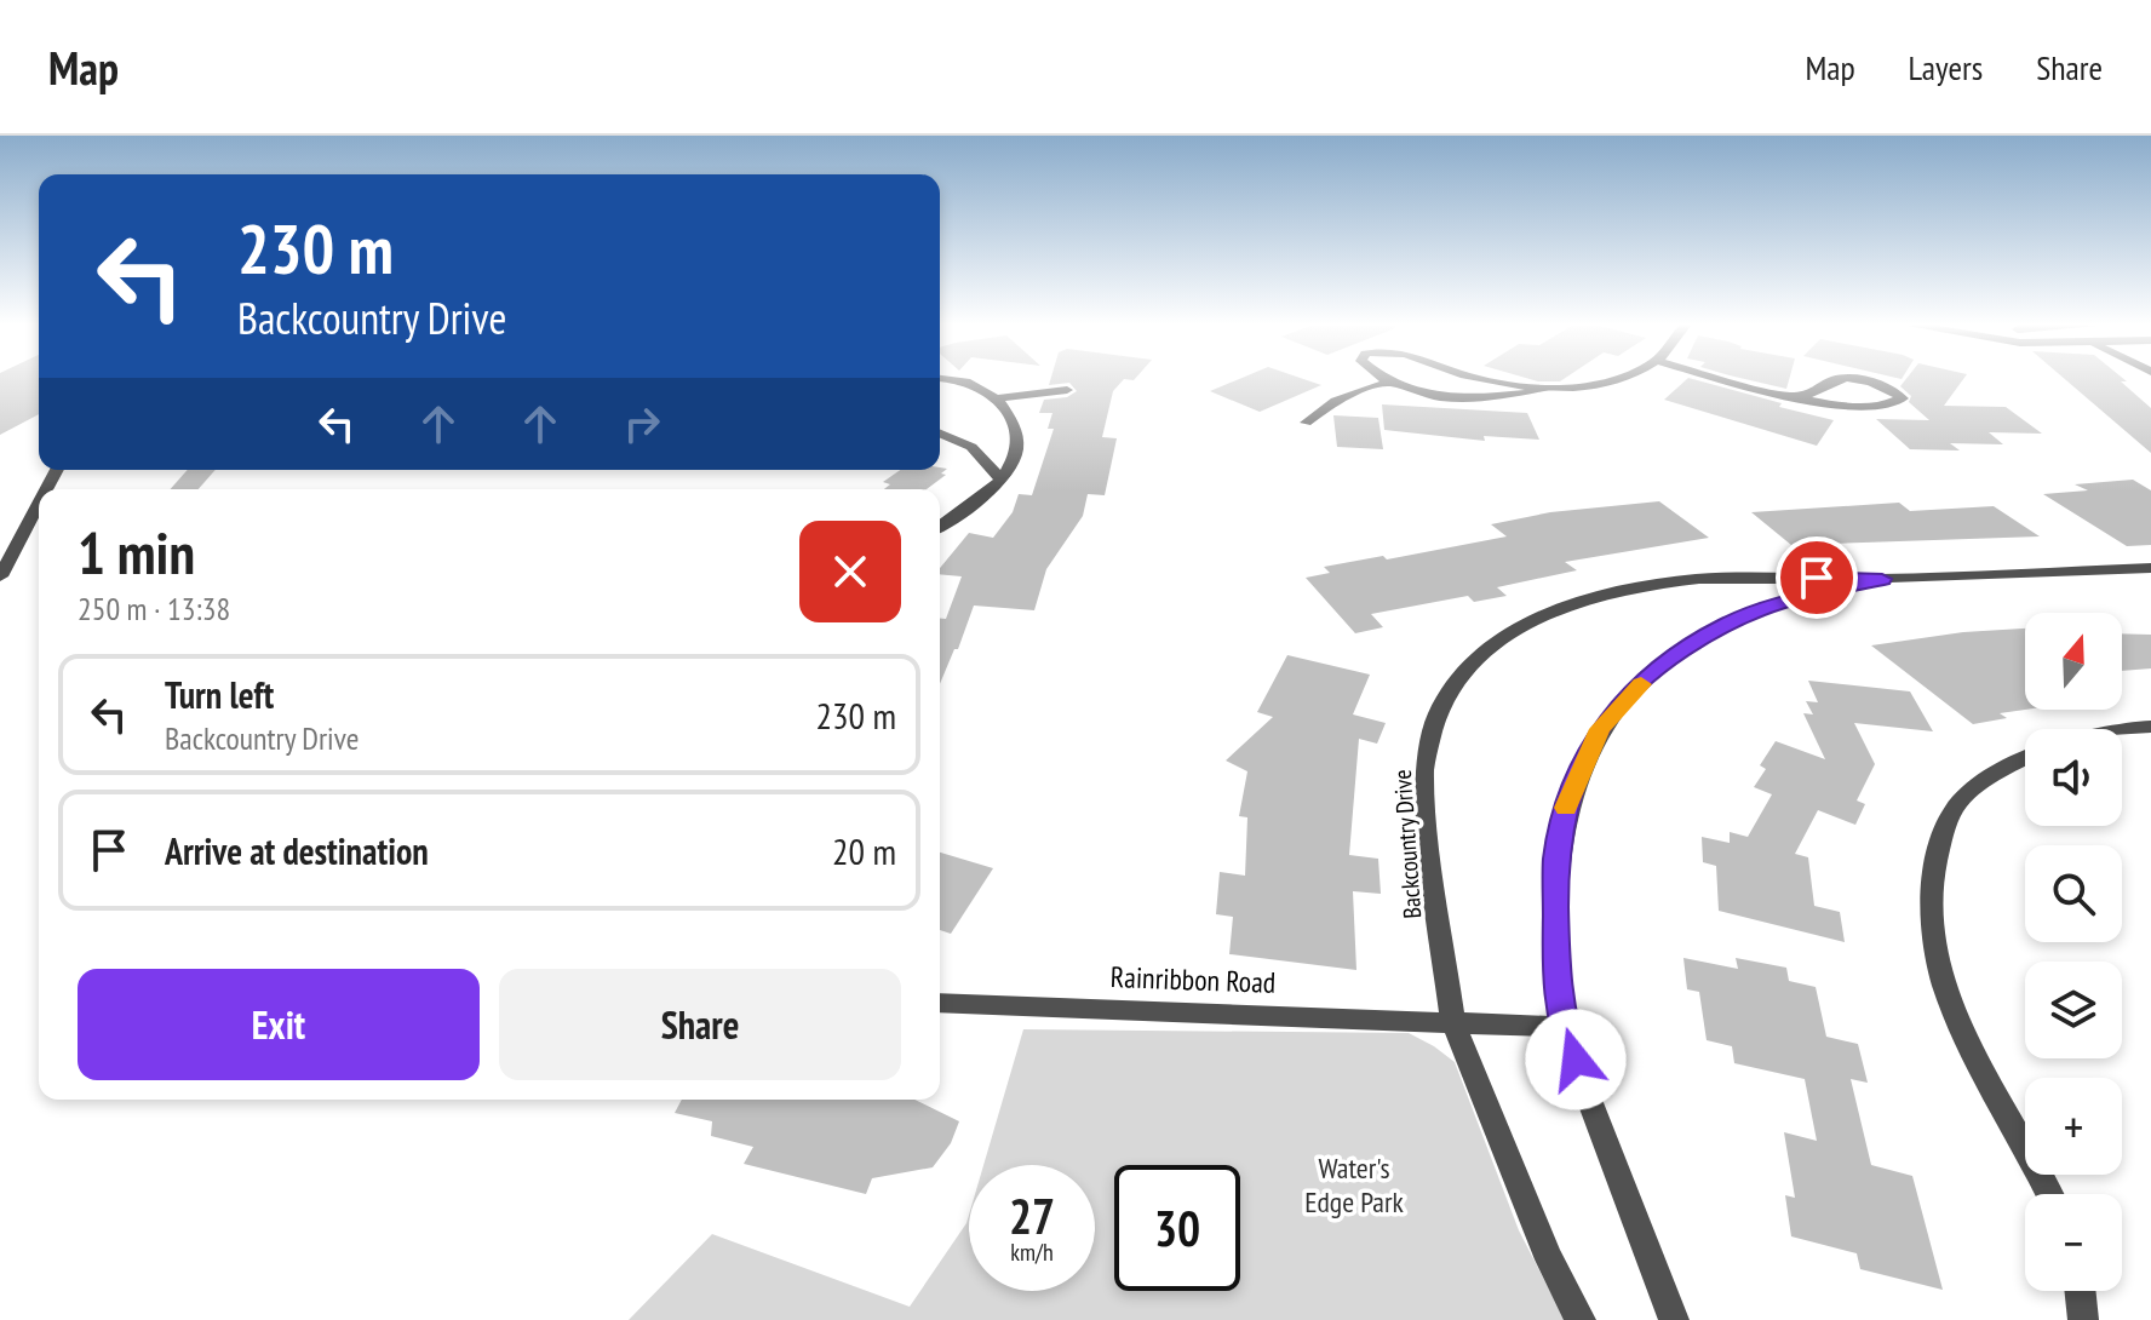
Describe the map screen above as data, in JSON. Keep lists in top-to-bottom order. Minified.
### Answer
{"streets":{"street":["Backcountry Drive","Rainribbon Road"]},"crossings":[["Backcountry Drive","Rainribbon Road"]],"parks":["Water's Edge Park"],"north":"top","page":{"header":"Map","nav":["Map","Layers","Share"],"turn":["230 m","Backcountry Drive"],"heading":["1 min","250 m · 13:38"],"map_buttons":["+","−"],"list":[{"name":"Turn left","note":"Backcountry Drive","value":"230 m"},{"name":"Arrive at destination","value":"20 m"}],"buttons":["Exit","Share"],"speed":"27 km/h","limit":"30"}}
